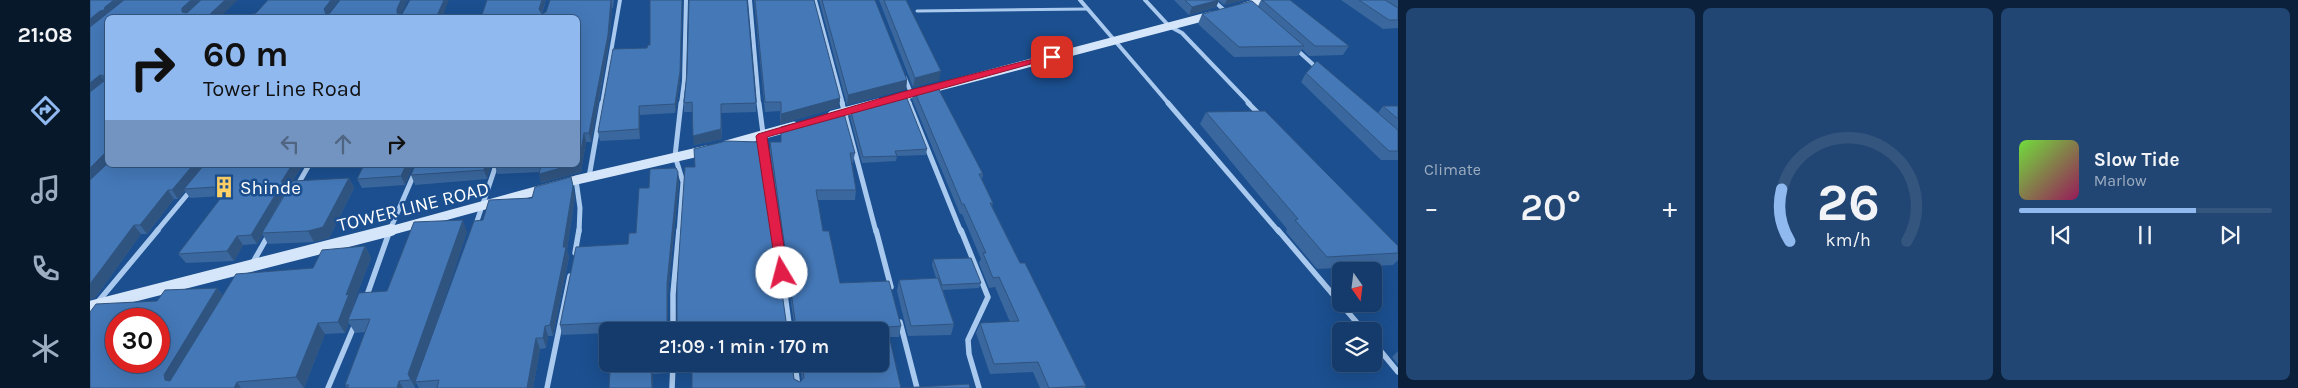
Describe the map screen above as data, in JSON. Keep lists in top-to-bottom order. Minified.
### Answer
{"streets":{"street":["TOWER LINE ROAD"]},"places":{"building":["Shinde"]},"north":"bottom","page":{"tabs":"21:08","tile":"Climate","turn":["60 m","Tower Line Road"],"song":["Slow Tide","Marlow"],"heat":["−","20°","+"],"limit":"30","trip":"21:09 · 1 min · 170 m","gauge":["26","km/h"]}}
